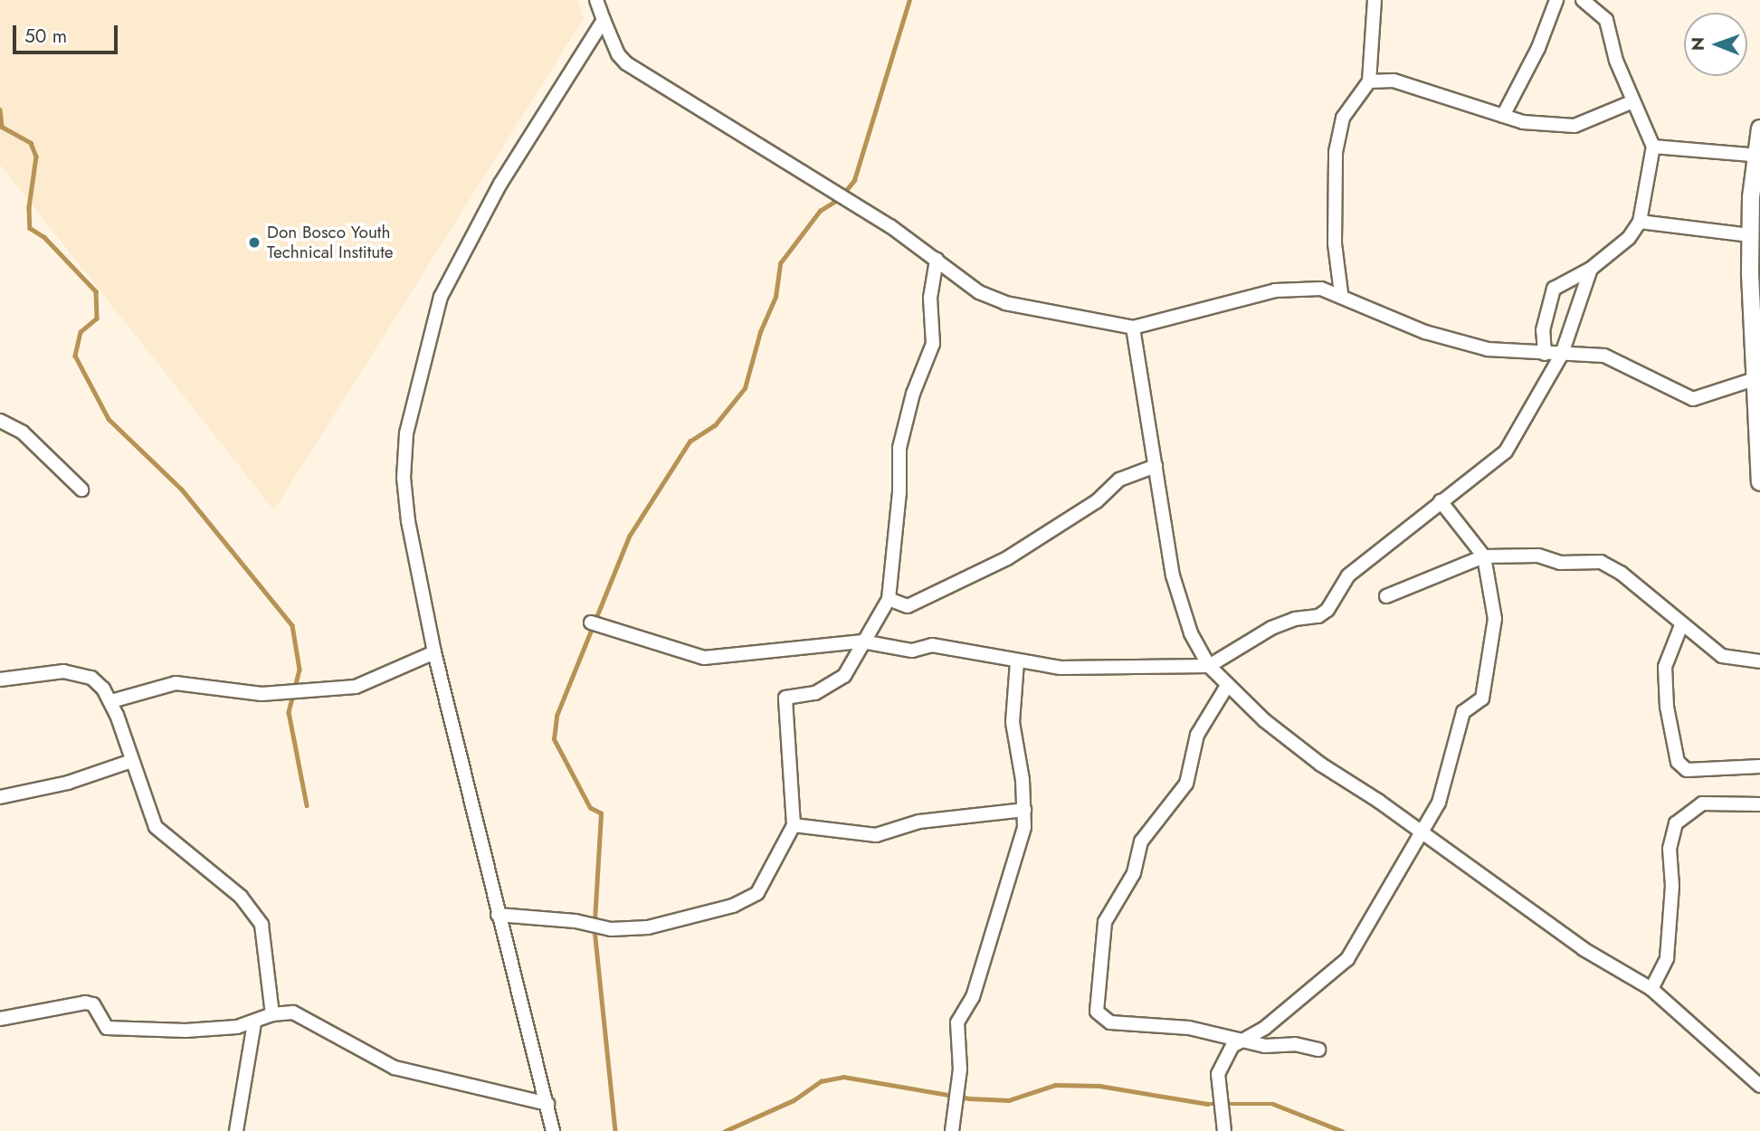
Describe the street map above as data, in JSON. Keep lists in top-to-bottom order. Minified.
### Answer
{"places":["Don Bosco Youth Technical Institute"],"scale_bar":"50 m","north":"left"}
